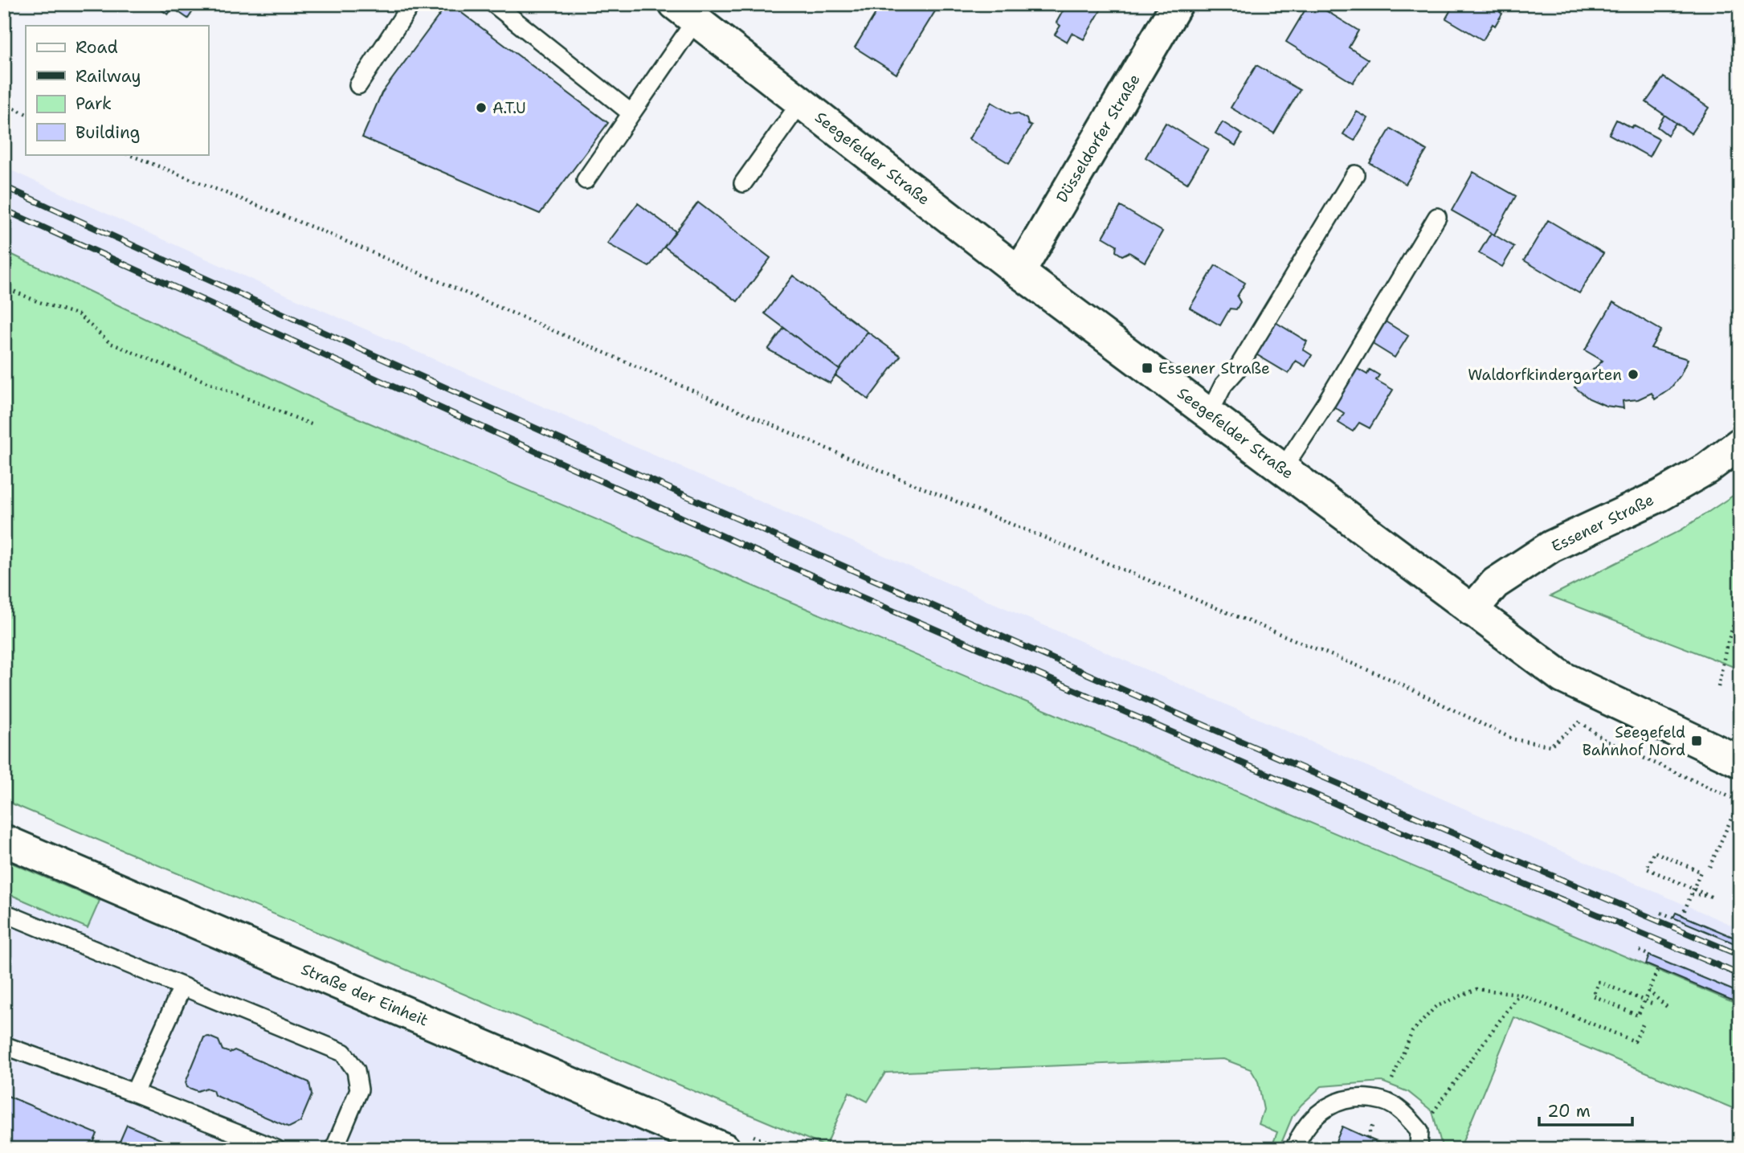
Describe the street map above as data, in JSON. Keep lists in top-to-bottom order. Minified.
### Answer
{"streets":{"street":["Düsseldorfer Straße","Seegefelder Straße","Essener Straße","Straße der Einheit"]},"crossings":[["Düsseldorfer Straße","Seegefelder Straße"],["Seegefelder Straße","Essener Straße"]],"places":{"other":["A.T.U","Waldorfkindergarten"],"transit":["Essener Straße","Seegefeld Bahnhof Nord"]},"legend":["Road","Railway","Park","Building"],"scale_bar":"20 m"}
